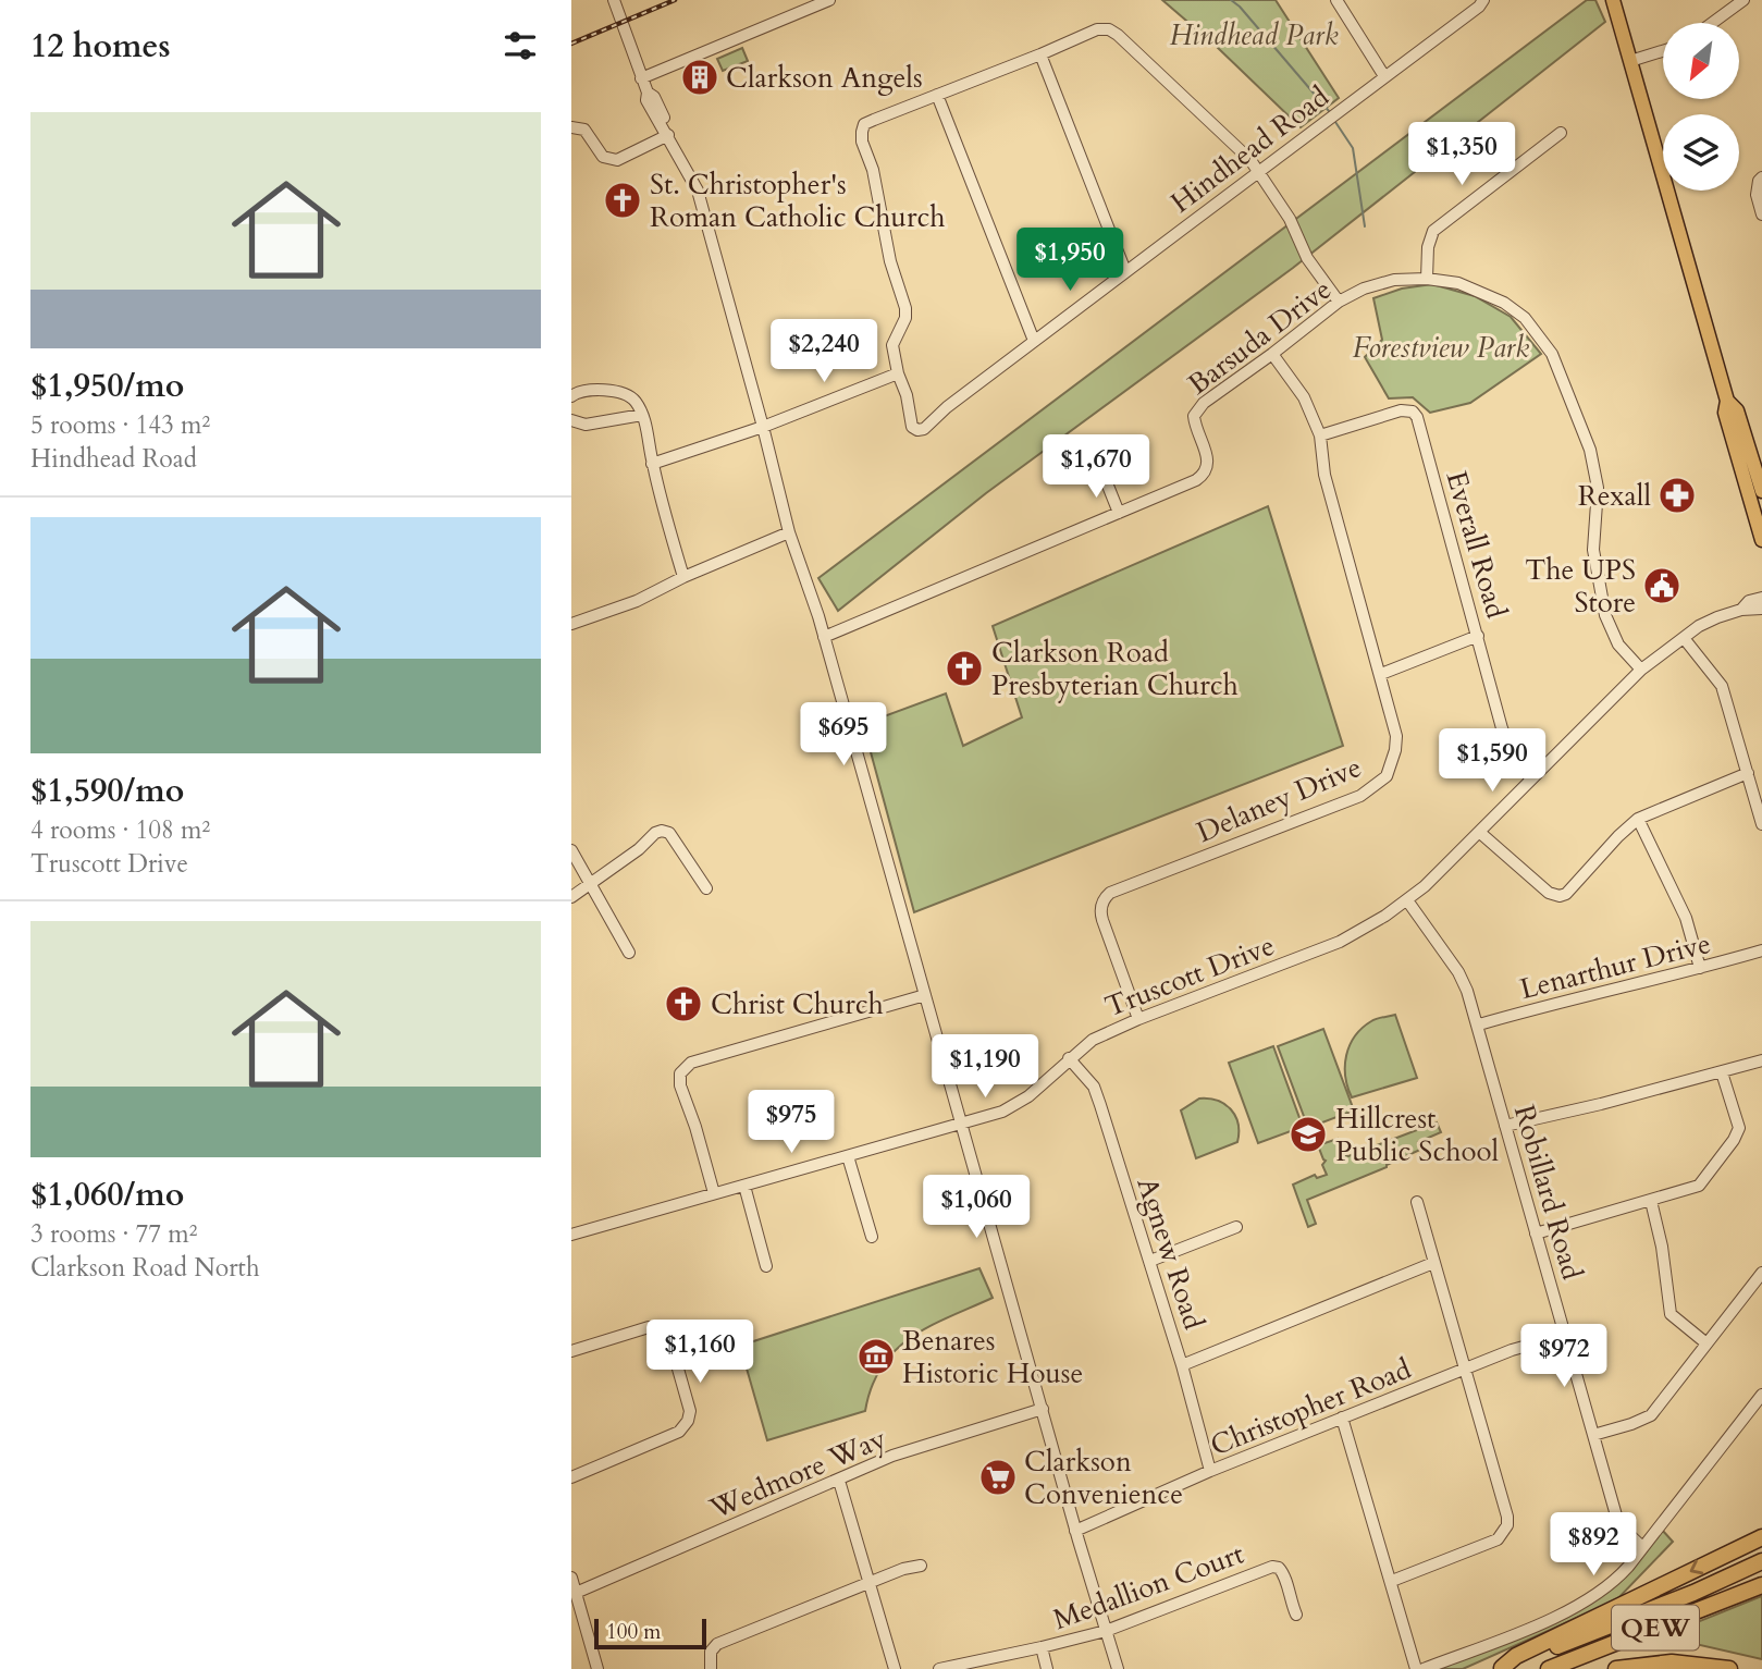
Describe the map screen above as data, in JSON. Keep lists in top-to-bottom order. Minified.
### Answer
{"streets":{"highway":["QEW"],"street":["Hindhead Road","Barsuda Drive","Everall Road","Delaney Drive","Lenarthur Drive","Truscott Drive","Robillard Road","Agnew Road","Christopher Road","Wedmore Way","Medallion Court"]},"crossings":[["Barsuda Drive","Delaney Drive"],["Barsuda Drive","Truscott Drive"],["Everall Road","Delaney Drive"],["Everall Road","Truscott Drive"],["Delaney Drive","Truscott Drive"],["Lenarthur Drive","Robillard Road"],["Truscott Drive","Robillard Road"],["Truscott Drive","Agnew Road"],["Robillard Road","Christopher Road"],["Agnew Road","Christopher Road"]],"parks":["Hindhead Park","Forestview Park"],"places":{"building":["Clarkson Angels"],"church":["St. Christopher's Roman Catholic Church","Clarkson Road Presbyterian Church","Christ Church"],"pharmacy":["Rexall"],"public building":["The UPS Store"],"school or university":["Hillcrest Public School"],"museum":["Benares Historic House"],"supermarket":["Clarkson Convenience"]},"scale_bar":"100 m","north":"bottom left","page":{"heading":"12 homes","list":[{"name":"$1,950/mo","note":"5 rooms · 143 m² · Hindhead Road"},{"name":"$1,590/mo","note":"4 rooms · 108 m² · Truscott Drive"},{"name":"$1,060/mo","note":"3 rooms · 77 m² · Clarkson Road North"}],"price":["$1,350","$1,950","$2,240","$1,670","$695","$1,590","$1,190","$975","$1,060","$1,160","$972","$892"],"scale":"100 m"}}
